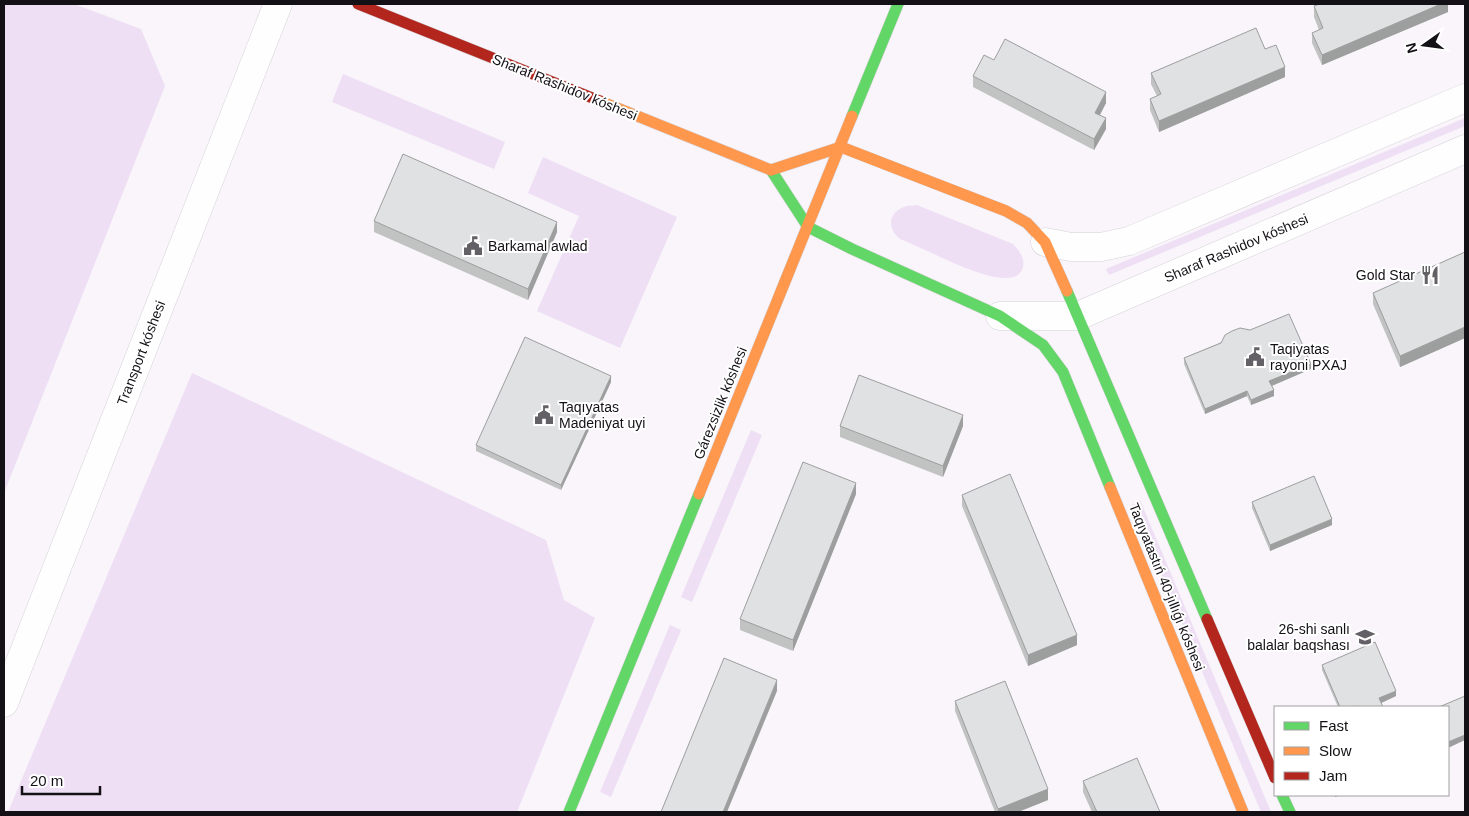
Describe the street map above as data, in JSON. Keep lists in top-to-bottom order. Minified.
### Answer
{"streets":{"main road":["Sharaf Rashidov kóshesi","Gárezsizlik kóshesi","Taqıyatastıń 40-jıllıǵı kóshesi"],"street":["Transport kóshesi"]},"crossings":[["Sharaf Rashidov kóshesi","Taqıyatastıń 40-jıllıǵı kóshesi"],["Gárezsizlik kóshesi","Taqıyatastıń 40-jıllıǵı kóshesi"]],"places":{"public building":["Barkamal awlad","Taqiyatas rayoni PXAJ","Taqıyatas Madeniyat uyi"],"restaurant":["Gold Star"],"school or university":["26-shi sanlı balalar baqshası"]},"legend":["Fast","Slow","Jam"],"scale_bar":"20 m","north":"left"}
